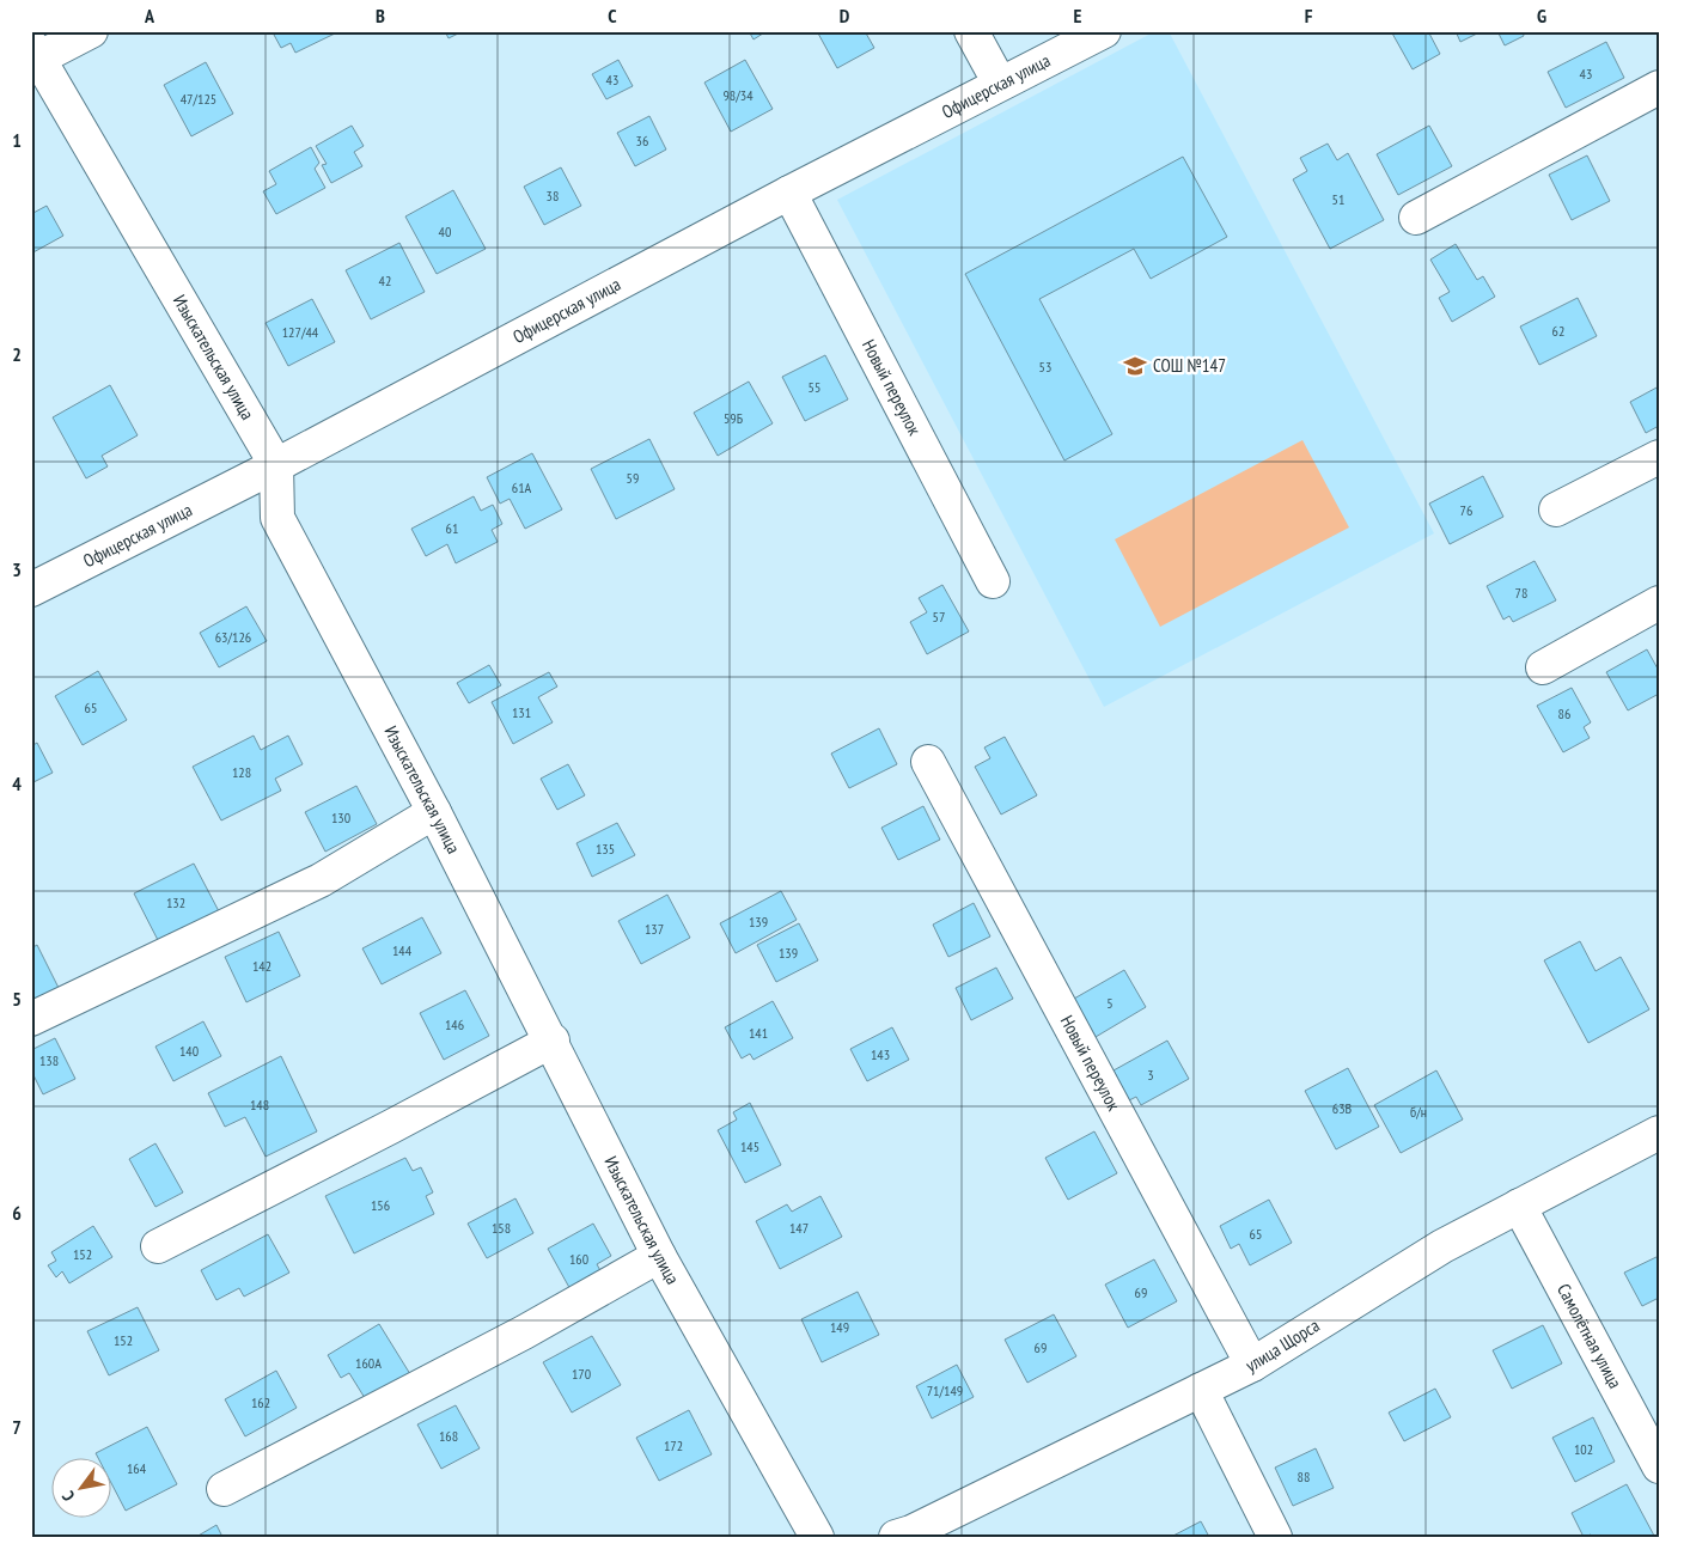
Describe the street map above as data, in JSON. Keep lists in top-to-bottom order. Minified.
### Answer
{"streets":{"street":["Офицерская улица","Изыскательская улица","Новый переулок","Самолётная улица","улица Щорса"]},"crossings":[["Офицерская улица","Изыскательская улица"],["Офицерская улица","Новый переулок"],["Новый переулок","улица Щорса"],["Самолётная улица","улица Щорса"]],"places":{"school or university":["СОШ №147"]},"house_numbers":["43","43","98/34","47/125","36","38","51","40","42","62","127/44","53","55","59Б","59","61А","76","61","78","57","63/126","65","131","86","128","130","135","132","139","137","144","139","142","5","146","141","140","143","138","3","148","63В","б/н","145","156","158","147","65","152","160","69","149","152","69","160А","170","71/149","162","168","172","102","164","88"],"north":"bottom left","grid":{"columns":["A","B","C","D","E","F","G"],"rows":["1","2","3","4","5","6","7"]}}
